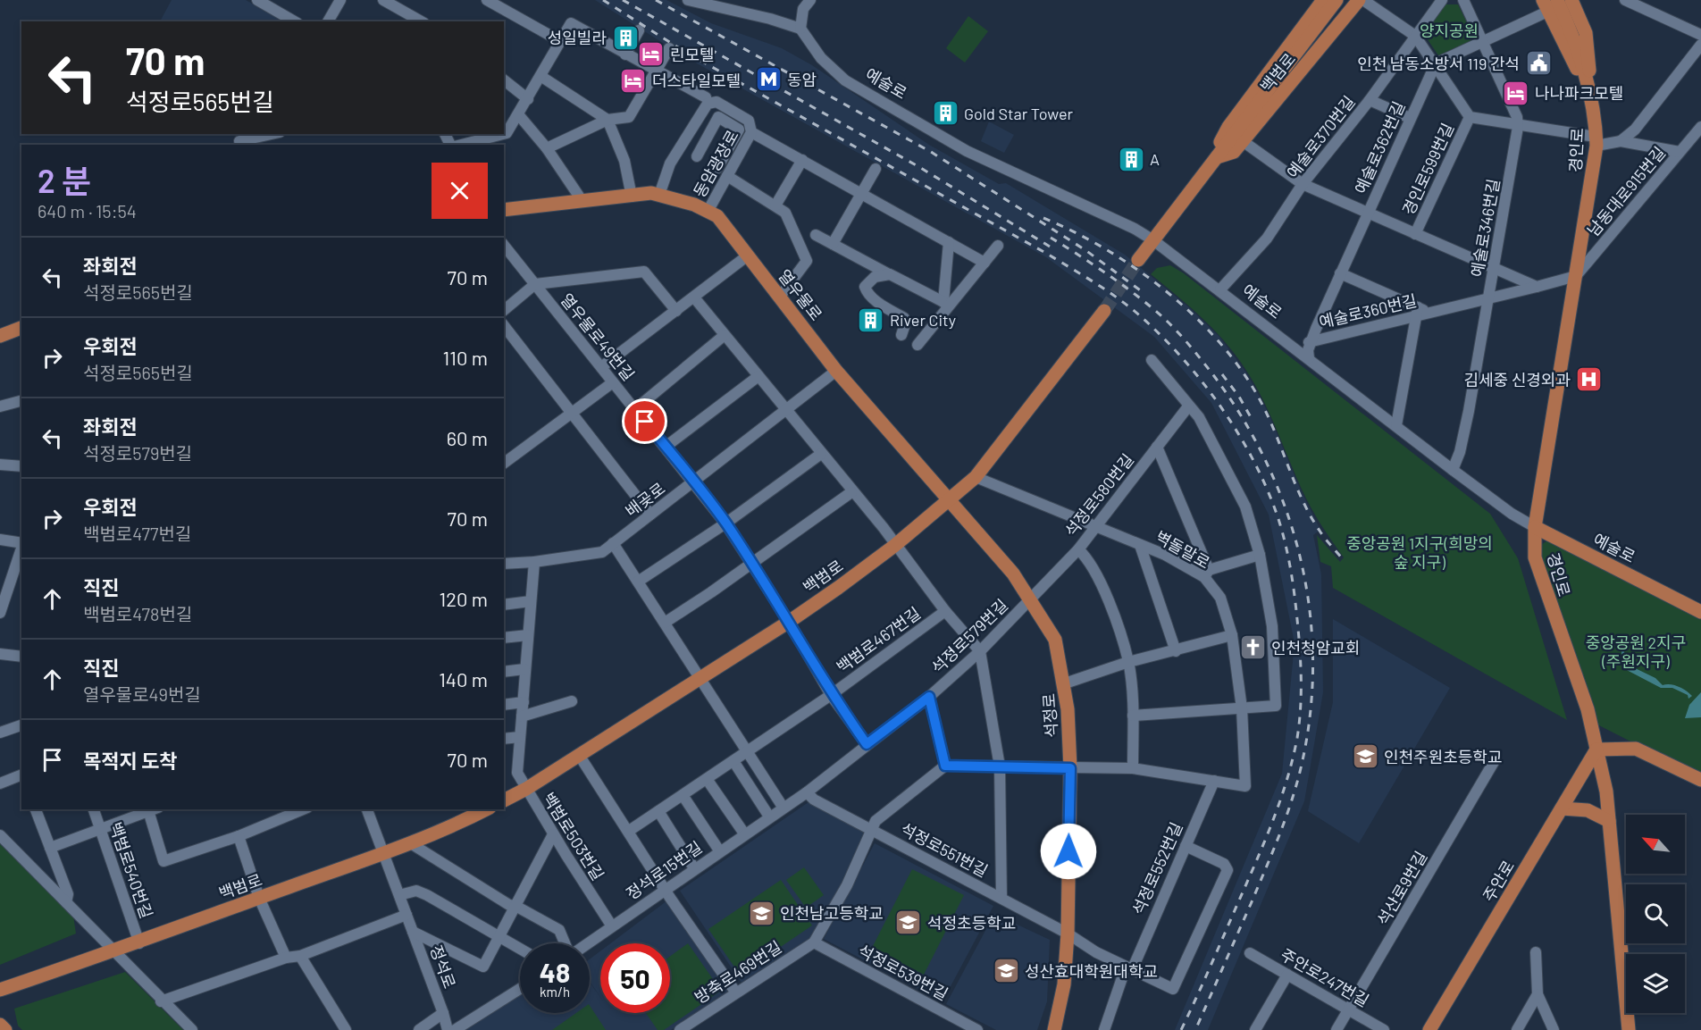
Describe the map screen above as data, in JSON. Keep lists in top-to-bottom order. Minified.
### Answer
{"streets":{"main road":["백범로","예술로","경인로","열우물로","석정로","주안로"],"street":["예술로370번길","예술로362번길","동암광장로","경인로599번길","남동대로915번길","예술로346번길","예술로360번길","열우물로49번길","석정로580번길","배곶로","벽돌말로","석정로579번길","백범로467번길","백범로503번길","석정로551번길","석정로552번길","백범로540번길","정석로15번길","석산로9번길","정석로","방축로469번길","석정로539번길","주안로247번길"]},"crossings":[["백범로","예술로"],["백범로","경인로599번길"],["백범로","열우물로"],["백범로","열우물로49번길"],["백범로","벽돌말로"],["백범로","백범로467번길"],["백범로","석정로"],["백범로","백범로503번길"],["백범로","백범로540번길"],["백범로","정석로"],["예술로","예술로370번길"],["예술로","예술로362번길"],["예술로","경인로"],["예술로","예술로346번길"],["예술로","예술로360번길"],["예술로370번길","경인로599번길"],["예술로362번길","경인로599번길"],["예술로362번길","예술로360번길"],["경인로","남동대로915번길"],["경인로","주안로"],["동암광장로","열우물로"],["경인로599번길","예술로346번길"],["경인로599번길","예술로360번길"],["예술로346번길","예술로360번길"],["열우물로","배곶로"],["열우물로","석정로"],["열우물로49번길","배곶로"],["열우물로49번길","석정로579번길"],["열우물로49번길","백범로467번길"],["석정로580번길","벽돌말로"],["석정로580번길","석정로579번길"],["석정로580번길","석정로"],["배곶로","백범로467번길"],["배곶로","백범로503번길"],["벽돌말로","석정로552번길"],["석정로579번길","백범로467번길"],["석정로579번길","석정로"],["석정로579번길","석정로551번길"],["석정로579번길","정석로15번길"],["석정로","석정로551번길"],["백범로503번길","정석로15번길"],["석산로9번길","주안로247번길"],["방축로469번길","석정로539번길"]],"parks":["양지공원","중앙공원 1지구(희망의 숲 지구)","중앙공원 2지구 (주원지구)"],"places":{"building":["성일빌라","Gold Star Tower","A","River City"],"hotel":["린모텔","더스타일모텔","나나파크모텔"],"public building":["인천 남동소방서 119 간석"],"metro station":["동암"],"hospital":["김세중 신경외과"],"church":["인천청암교회"],"school or university":["인천주원초등학교","인천남고등학교","석정초등학교","성산효대학원대학교"]},"north":"top left","page":{"turn":["70 m","석정로565번길"],"heading":["2 분","640 m · 15:54"],"list":[{"name":"좌회전","note":"석정로565번길","value":"70 m"},{"name":"우회전","note":"석정로565번길","value":"110 m"},{"name":"좌회전","note":"석정로579번길","value":"60 m"},{"name":"우회전","note":"백범로477번길","value":"70 m"},{"name":"직진","note":"백범로478번길","value":"120 m"},{"name":"직진","note":"열우물로49번길","value":"140 m"},{"name":"목적지 도착","value":"70 m"}],"speed":"48 km/h","limit":"50"}}
